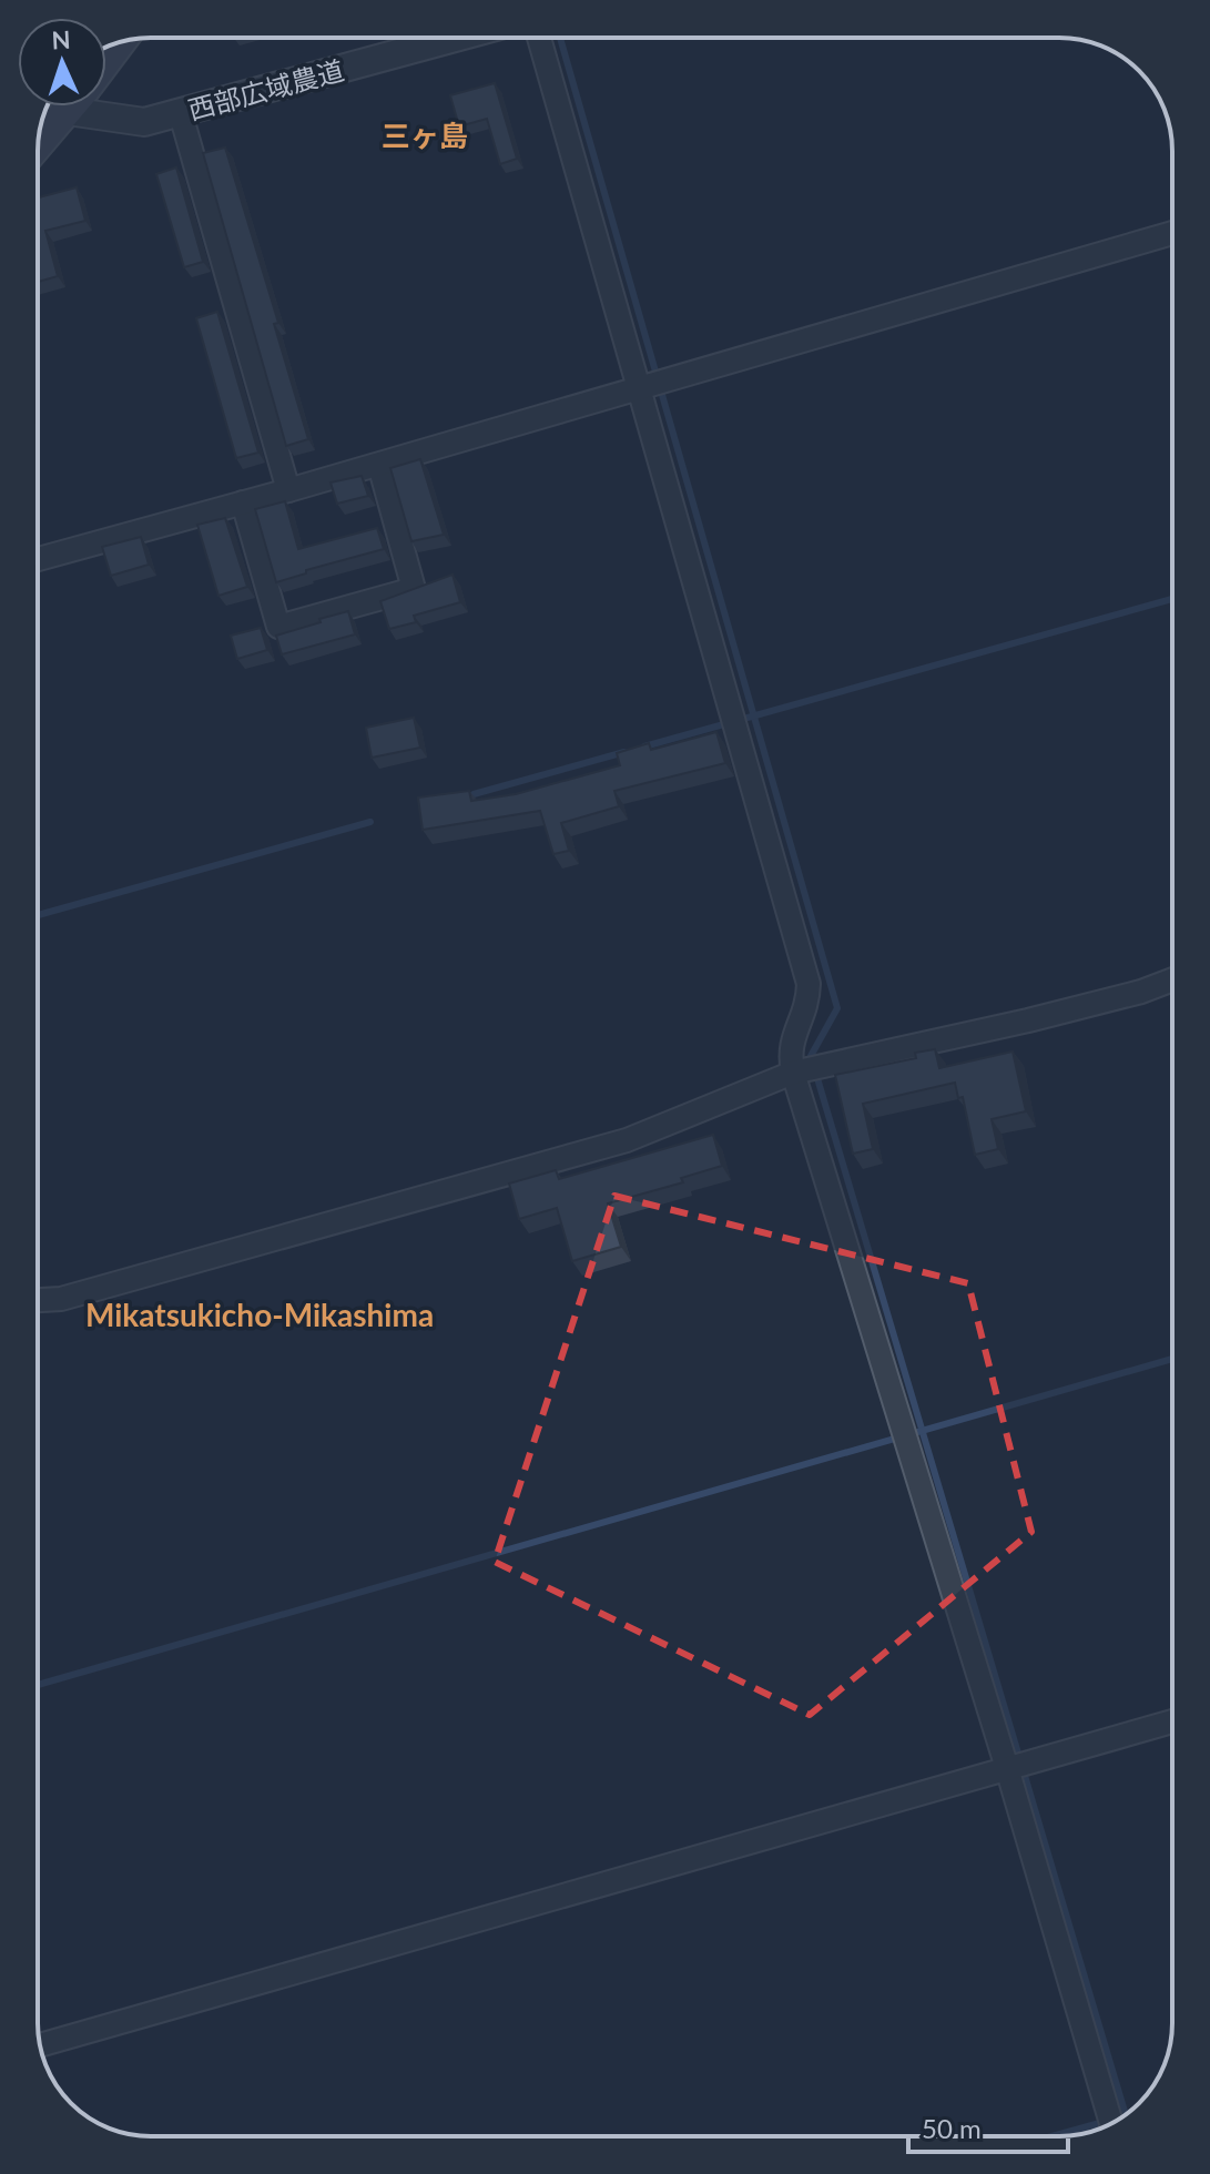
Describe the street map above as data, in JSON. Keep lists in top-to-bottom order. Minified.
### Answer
{"streets":{"street":["西部広域農道"]},"districts":["三ヶ島","Mikatsukicho-Mikashima"],"scale_bar":"50 m","north":"top"}
